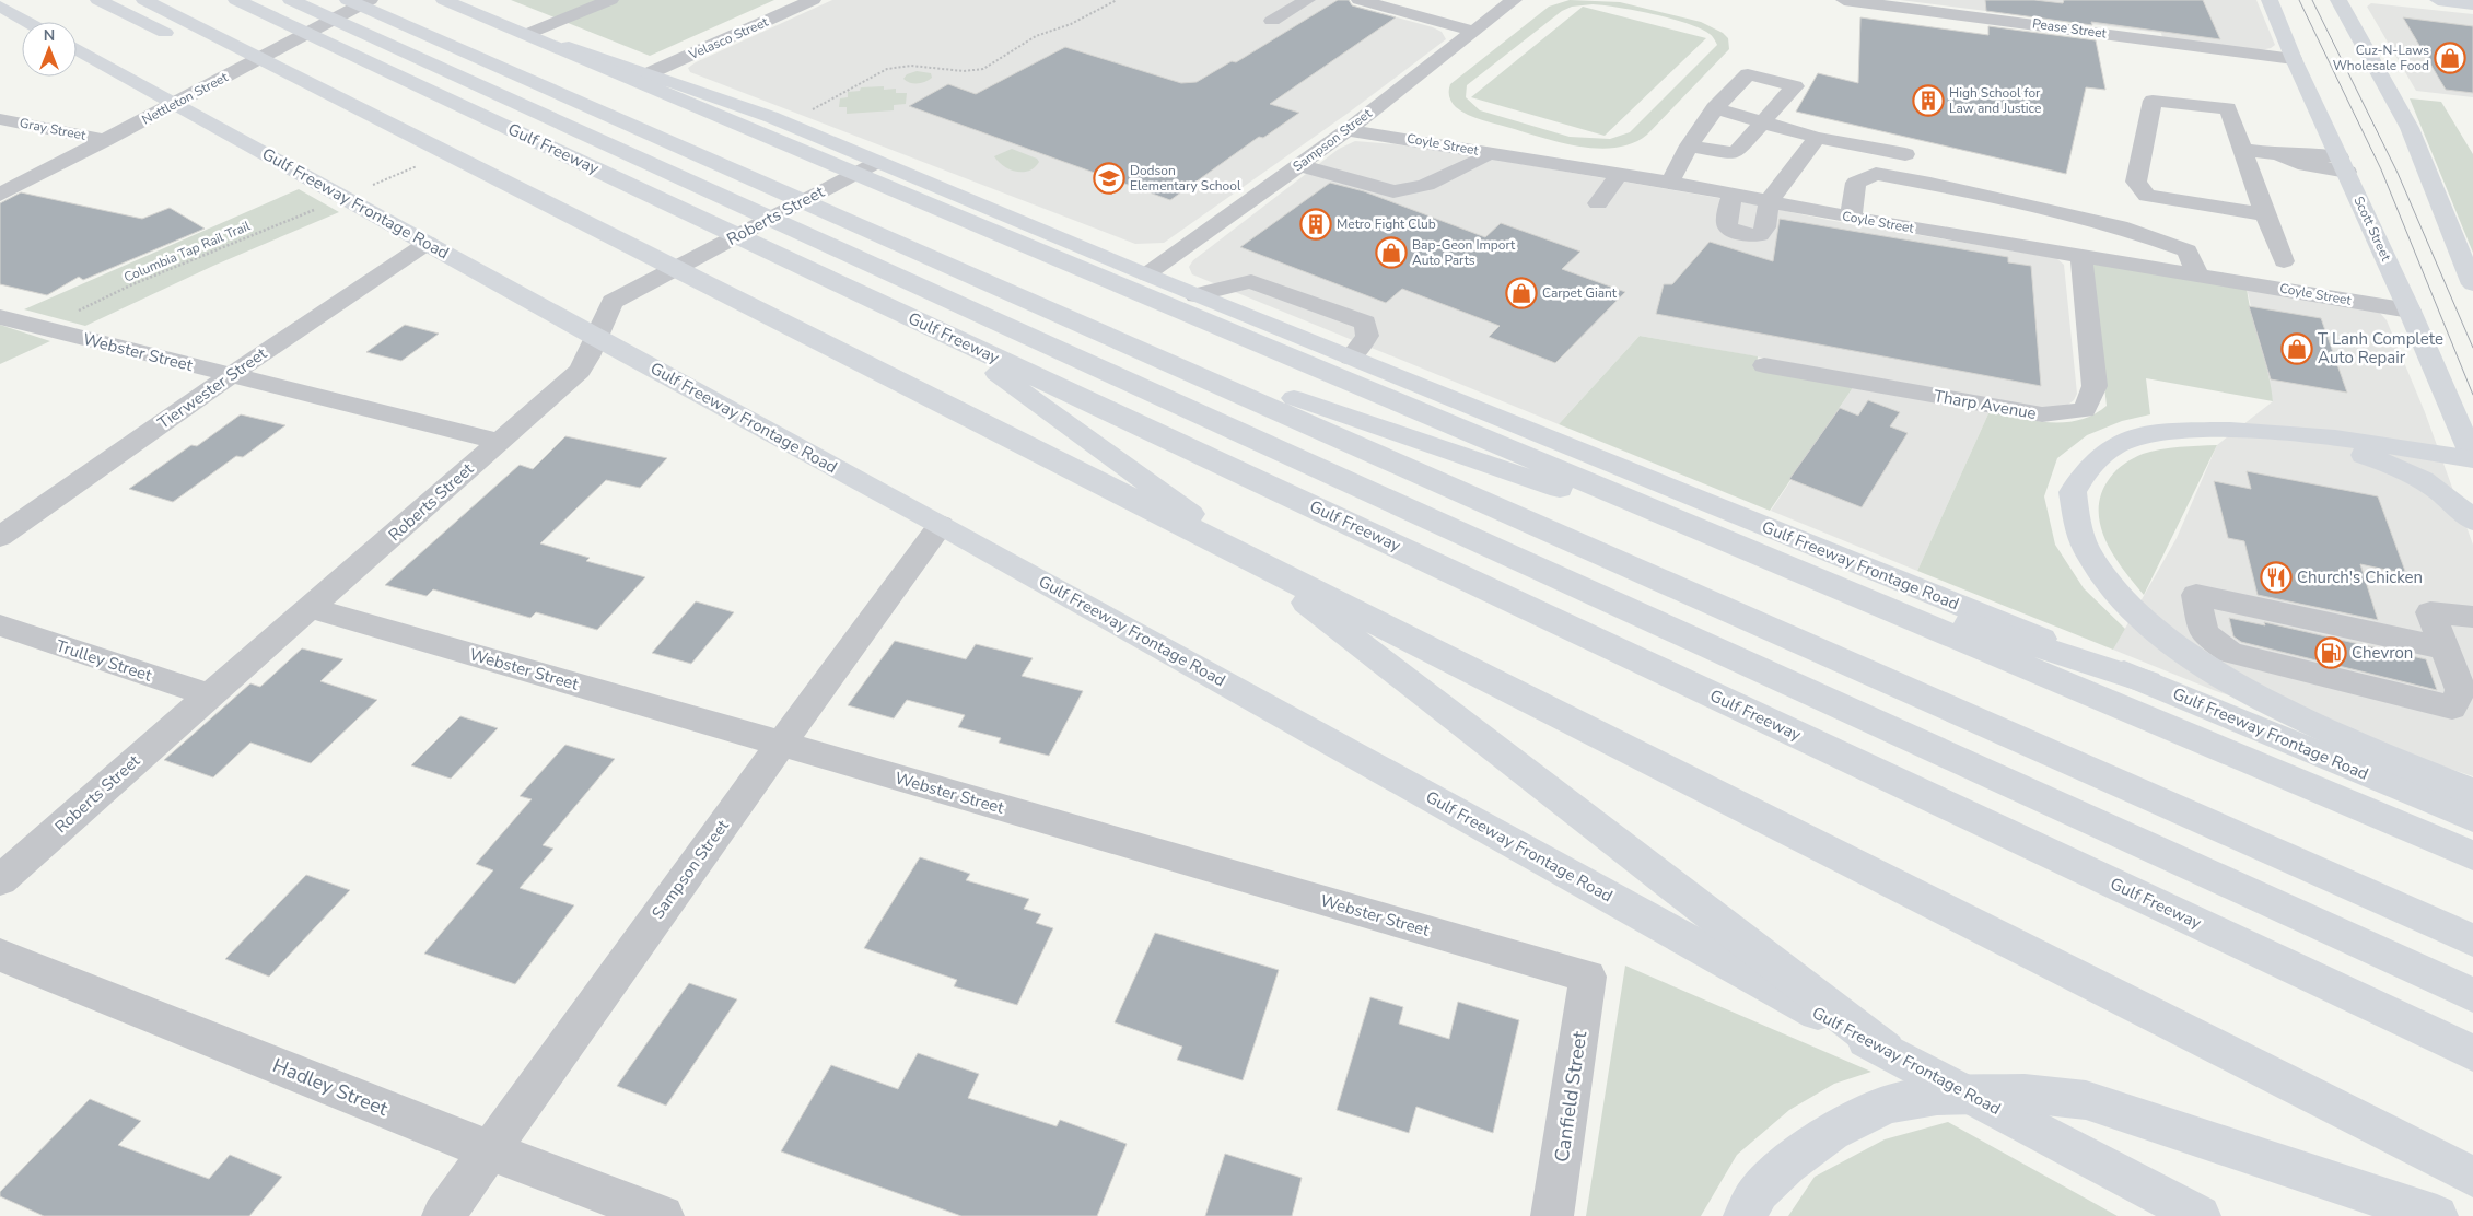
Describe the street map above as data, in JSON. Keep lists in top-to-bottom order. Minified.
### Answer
{"streets":{"main road":["Gulf Freeway","Gulf Freeway Frontage Road","Scott Street"],"street":["Pease Street","Velasco Street","Nettleton Street","Gray Street","Sampson Street","Coyle Street","Roberts Street","Webster Street","Tierwester Street","Tharp Avenue","Trulley Street","Hadley Street","Canfield Street"],"path":["Columbia Tap Rail Trail"]},"crossings":[["Pease Street","Scott Street"],["Velasco Street","Gulf Freeway Frontage Road"],["Nettleton Street","Gray Street"],["Nettleton Street","Gulf Freeway Frontage Road"],["Sampson Street","Coyle Street"],["Sampson Street","Gulf Freeway Frontage Road"],["Sampson Street","Webster Street"],["Sampson Street","Hadley Street"],["Coyle Street","Scott Street"],["Coyle Street","Tharp Avenue"],["Gulf Freeway Frontage Road","Roberts Street"],["Gulf Freeway Frontage Road","Tierwester Street"],["Roberts Street","Webster Street"],["Roberts Street","Trulley Street"],["Webster Street","Tierwester Street"],["Webster Street","Canfield Street"]],"places":{"shop":["Cuz-N-Laws Wholesale Food","Bap-Geon Import Auto Parts","Carpet Giant","T Lanh Complete Auto Repair"],"building":["High School for Law and Justice","Metro Fight Club"],"school or university":["Dodson Elementary School"],"restaurant":["Church's Chicken"],"fuel station":["Chevron"]},"north":"top"}
